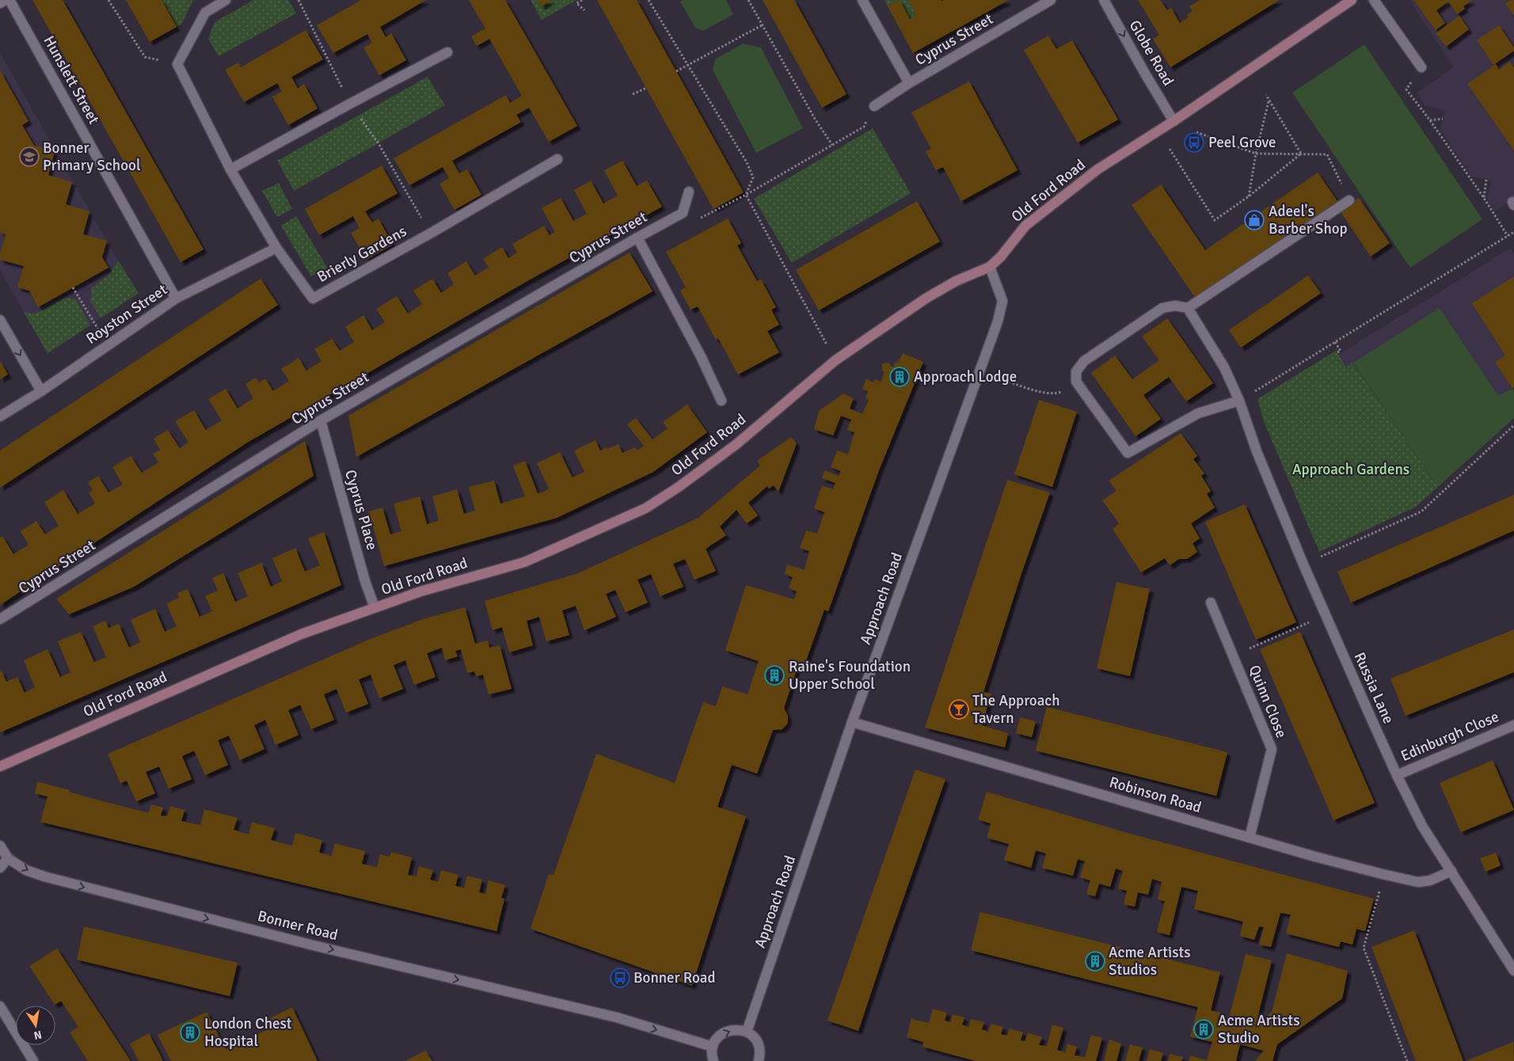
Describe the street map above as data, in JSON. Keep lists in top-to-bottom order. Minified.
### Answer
{"streets":{"main road":["Old Ford Road"],"street":["Cyprus Street","Globe Road","Hunslett Street","Brierly Gardens","Royston Street","Cyprus Place","Approach Road","Russia Lane","Quinn Close","Edinburgh Close","Robinson Road","Bonner Road"]},"crossings":[["Cyprus Street","Cyprus Place"],["Globe Road","Old Ford Road"],["Hunslett Street","Royston Street"],["Old Ford Road","Cyprus Place"],["Old Ford Road","Approach Road"],["Brierly Gardens","Royston Street"],["Approach Road","Robinson Road"],["Russia Lane","Edinburgh Close"],["Russia Lane","Robinson Road"],["Quinn Close","Robinson Road"]],"one_way":["Globe Road","Bonner Road"],"parks":["Approach Gardens"],"places":{"bus stop":["Peel Grove","Bonner Road"],"school or university":["Bonner Primary School"],"shop":["Adeel's Barber Shop"],"building":["Approach Lodge","Raine's Foundation Upper School","Acme Artists Studios","Acme Artists Studio","London Chest Hospital"],"bar":["The Approach Tavern"]},"north":"bottom"}
